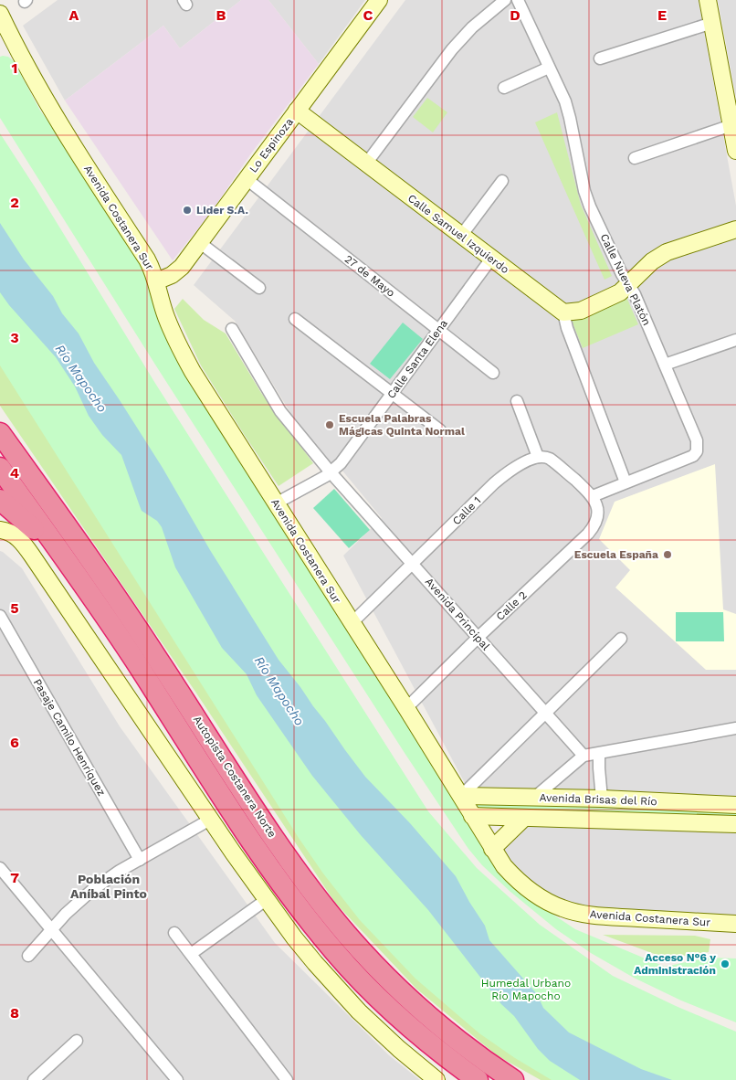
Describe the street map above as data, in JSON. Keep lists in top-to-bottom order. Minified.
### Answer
{"streets":{"highway":["Autopista Costanera Norte"],"street":["Lo Espinoza","Avenida Costanera Sur","Calle Samuel Izquierdo","27 de Mayo","Calle Nueva Platón","Calle Santa Elena","Calle 1","Calle 2","Avenida Principal","Pasaje Camilo Henríquez","Avenida Brisas del Río"]},"crossings":[["Lo Espinoza","Avenida Costanera Sur"],["Lo Espinoza","Calle Samuel Izquierdo"],["Lo Espinoza","27 de Mayo"],["Avenida Costanera Sur","Calle Santa Elena"],["Avenida Costanera Sur","Calle 1"],["Avenida Costanera Sur","Calle 2"],["Avenida Costanera Sur","Avenida Brisas del Río"],["Calle Samuel Izquierdo","Calle Santa Elena"],["27 de Mayo","Calle Santa Elena"],["Calle Nueva Platón","Calle 2"],["Calle Santa Elena","Avenida Principal"],["Calle 1","Avenida Principal"],["Calle 2","Avenida Principal"]],"districts":["Población Aníbal Pinto"],"water":["Río Mapocho"],"parks":["Humedal Urbano Río Mapocho"],"places":["Lider S.A.","Escuela Palabras Mágicas Quinta Normal","Escuela España","Acceso N°6 y Administración"],"grid":{"columns":["A","B","C","D","E"],"rows":["1","2","3","4","5","6","7","8"]}}
